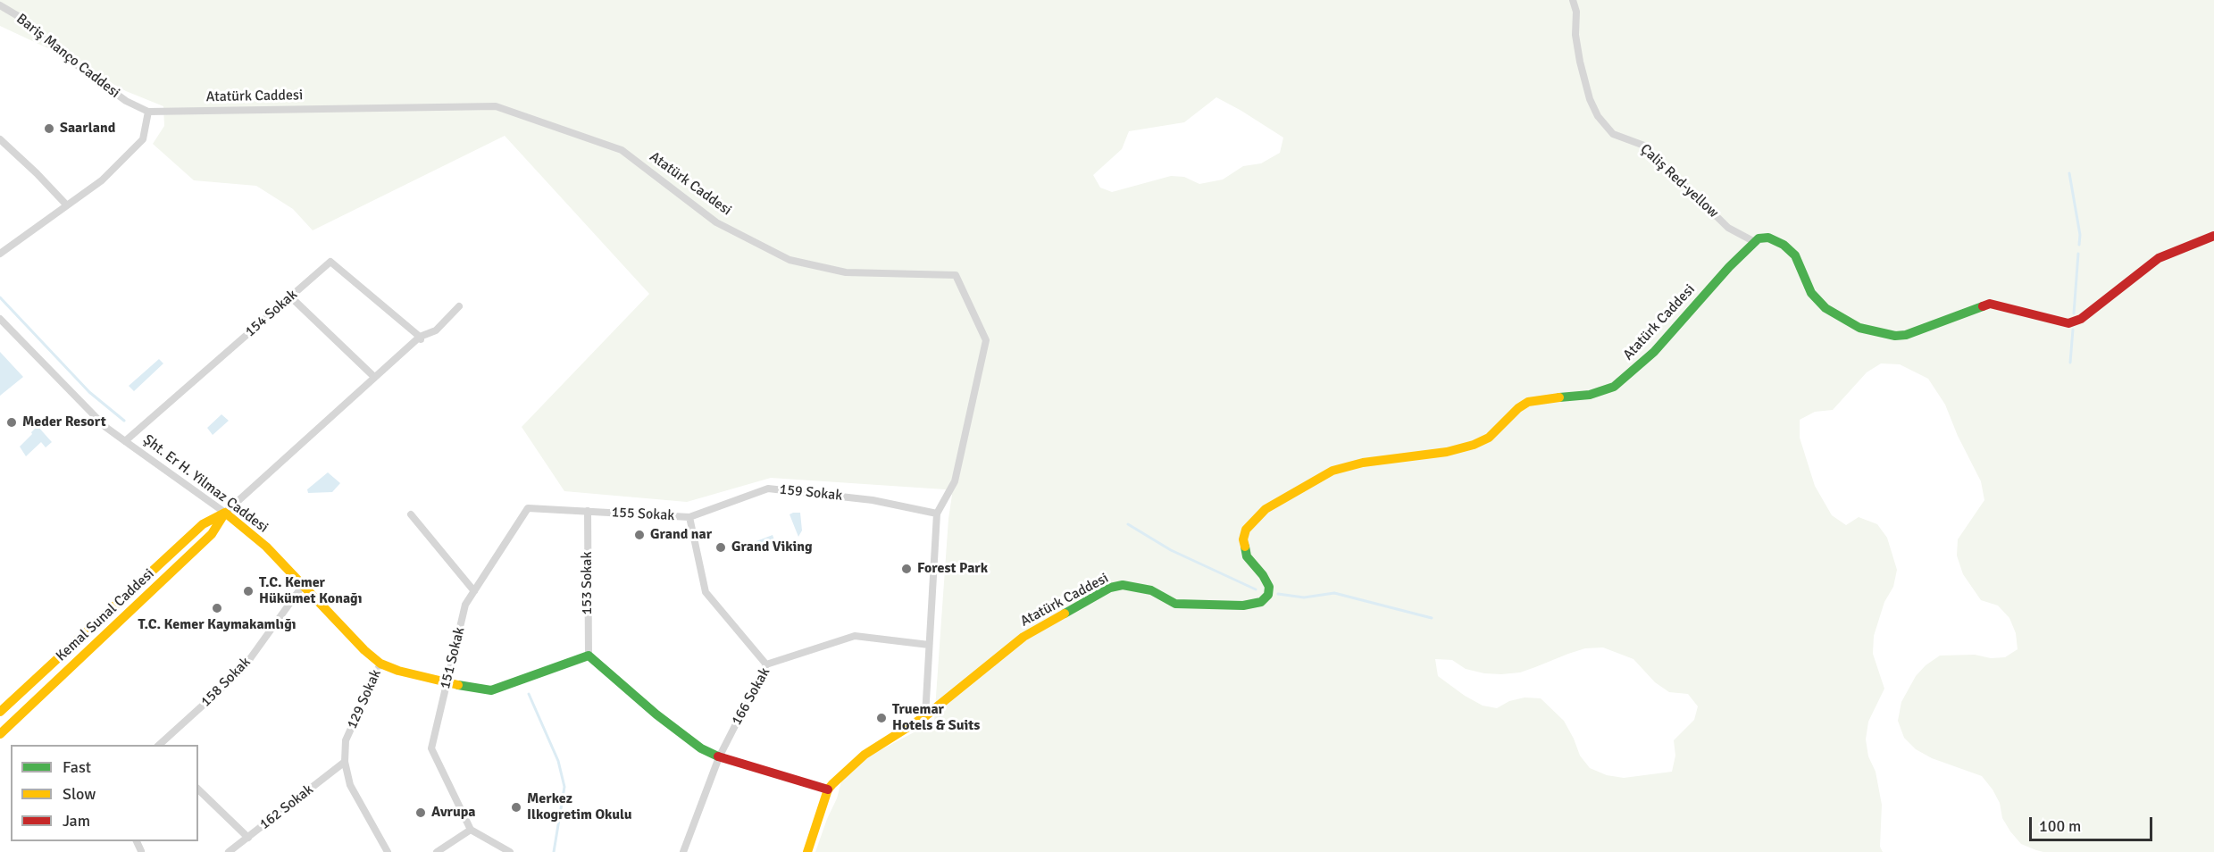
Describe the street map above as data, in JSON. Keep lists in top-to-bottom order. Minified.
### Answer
{"streets":{"street":["Bariş Manço Caddesi","Atatürk Caddesi","Çaliş Red-yellow","154 Sokak","Şht. Er H. Yilmaz Caddesi","159 Sokak","155 Sokak","153 Sokak","Kemal Sunal Caddesi","151 Sokak","158 Sokak","166 Sokak","129 Sokak","162 Sokak"]},"crossings":[["Bariş Manço Caddesi","Atatürk Caddesi"],["Atatürk Caddesi","Çaliş Red-yellow"],["Atatürk Caddesi","159 Sokak"],["Atatürk Caddesi","166 Sokak"],["154 Sokak","Şht. Er H. Yilmaz Caddesi"],["154 Sokak","Kemal Sunal Caddesi"],["Şht. Er H. Yilmaz Caddesi","153 Sokak"],["Şht. Er H. Yilmaz Caddesi","Kemal Sunal Caddesi"],["Şht. Er H. Yilmaz Caddesi","151 Sokak"],["Şht. Er H. Yilmaz Caddesi","158 Sokak"],["Şht. Er H. Yilmaz Caddesi","129 Sokak"],["159 Sokak","155 Sokak"],["155 Sokak","153 Sokak"],["155 Sokak","151 Sokak"],["155 Sokak","166 Sokak"],["153 Sokak","151 Sokak"],["129 Sokak","162 Sokak"]],"places":["Saarland","Meder Resort","Grand nar","Grand Viking","Forest Park","T.C. Kemer Hükümet Konağı","T.C. Kemer Kaymakamlığı","Truemar Hotels & Suits","Merkez Ilkogretim Okulu","Avrupa"],"legend":["Fast","Slow","Jam"],"scale_bar":"100 m"}
